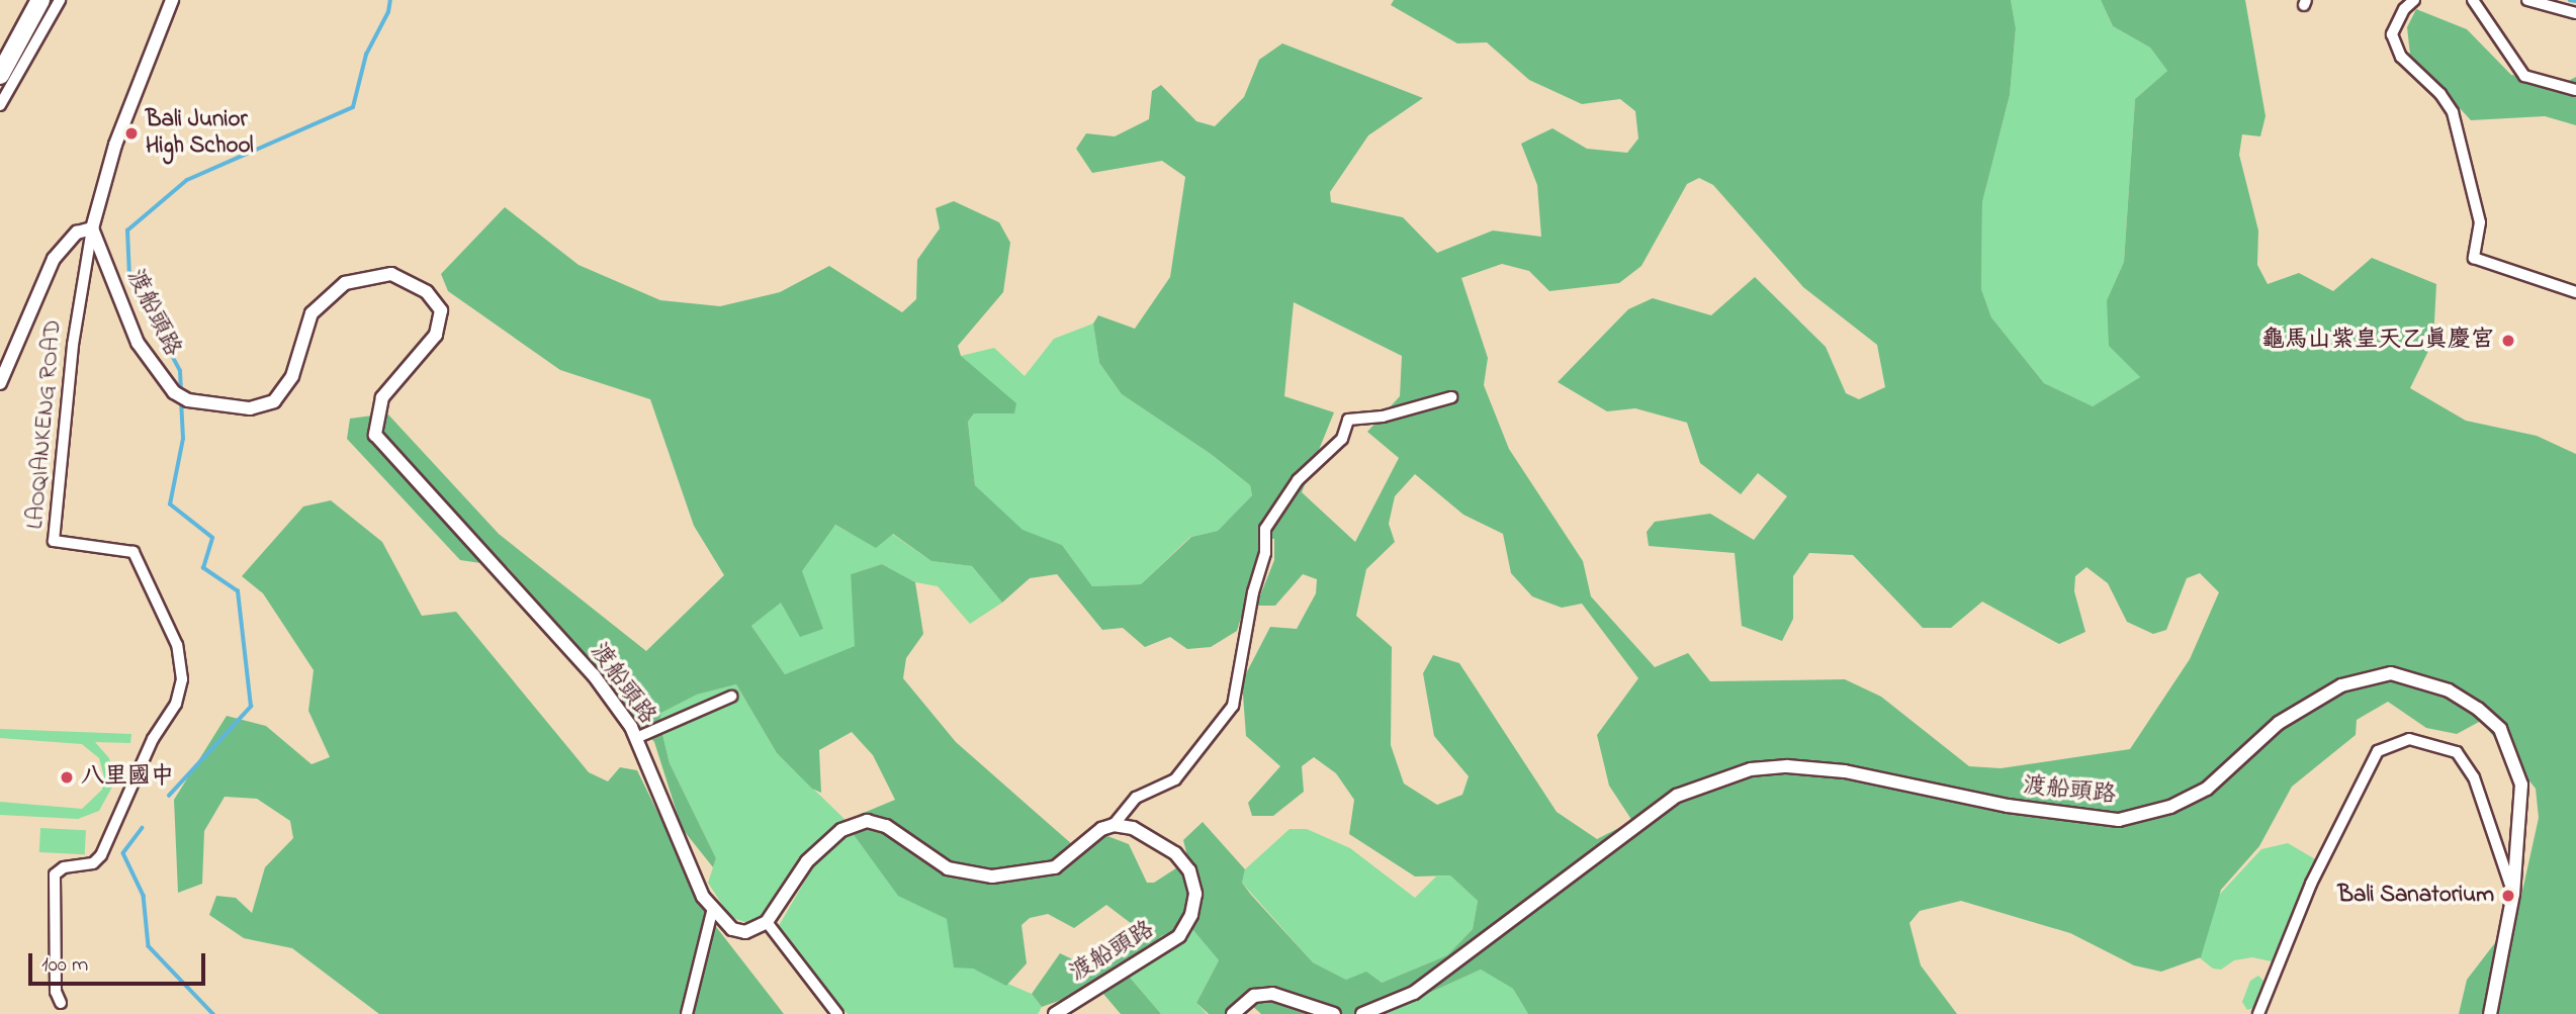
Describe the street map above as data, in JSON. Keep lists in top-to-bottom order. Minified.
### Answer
{"streets":{"street":["渡船頭路","LAOQIANKENG ROAD"]},"crossings":[["渡船頭路","LAOQIANKENG ROAD"]],"places":["Bali Junior High School","龜馬山紫皇天乙真慶宮","八里國中","Bali Sanatorium"],"scale_bar":"100 m"}
